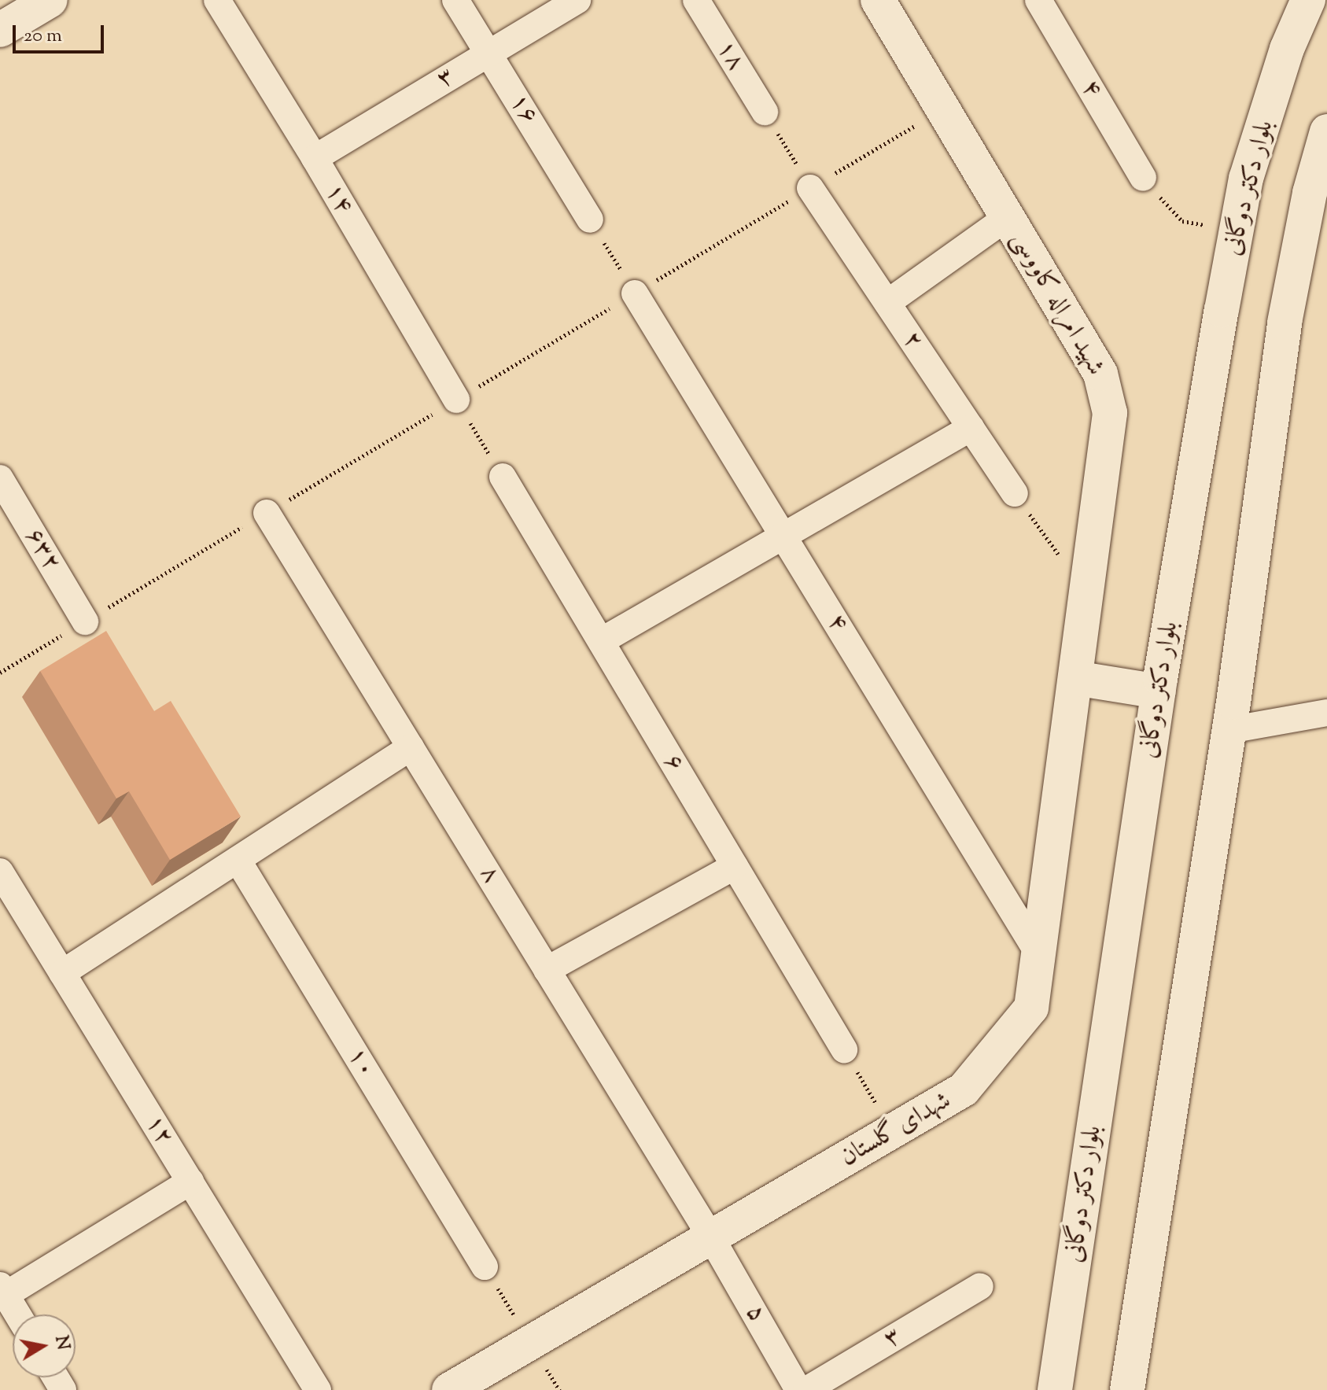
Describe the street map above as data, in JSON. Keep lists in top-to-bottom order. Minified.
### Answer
{"streets":{"main road":["بلوار دکتر دوگانی","شهید امراله کاووسی","شهدای گلستان"],"street":["۱۸","۳","۴","۱۶","۱۴","۲","۶۳۲","۶","۸","۱۰","۱۲","۵"]},"crossings":[["۳","۱۶"],["۳","۱۴"],["۴","شهدای گلستان"],["شهید امراله کاووسی","شهدای گلستان"],["۸","شهدای گلستان"],["۸","۵"],["شهدای گلستان","۵"]],"scale_bar":"20 m","north":"right"}
